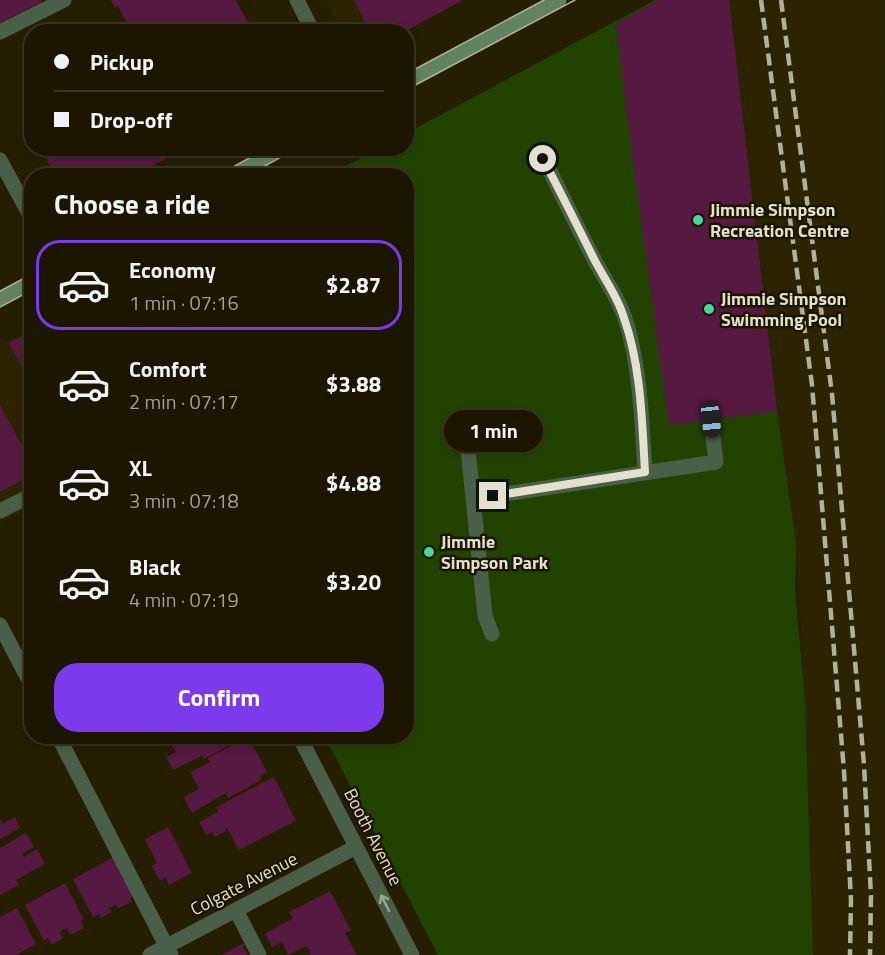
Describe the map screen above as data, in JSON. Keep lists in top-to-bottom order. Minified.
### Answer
{"streets":{"street":["Booth Avenue","Colgate Avenue"]},"crossings":[["Booth Avenue","Colgate Avenue"]],"one_way":["Booth Avenue"],"places":["Jimmie Simpson Recreation Centre","Jimmie Simpson Swimming Pool","Jimmie Simpson Park"],"page":{"banner":["Pickup","Drop-off"],"heading":"Choose a ride","list":[{"name":"Economy","note":"1 min · 07:16","value":"$2.87"},{"name":"Comfort","note":"2 min · 07:17","value":"$3.88"},{"name":"XL","note":"3 min · 07:18","value":"$4.88"},{"name":"Black","note":"4 min · 07:19","value":"$3.20"}],"bubble":"1 min","buttons":"Confirm"}}
